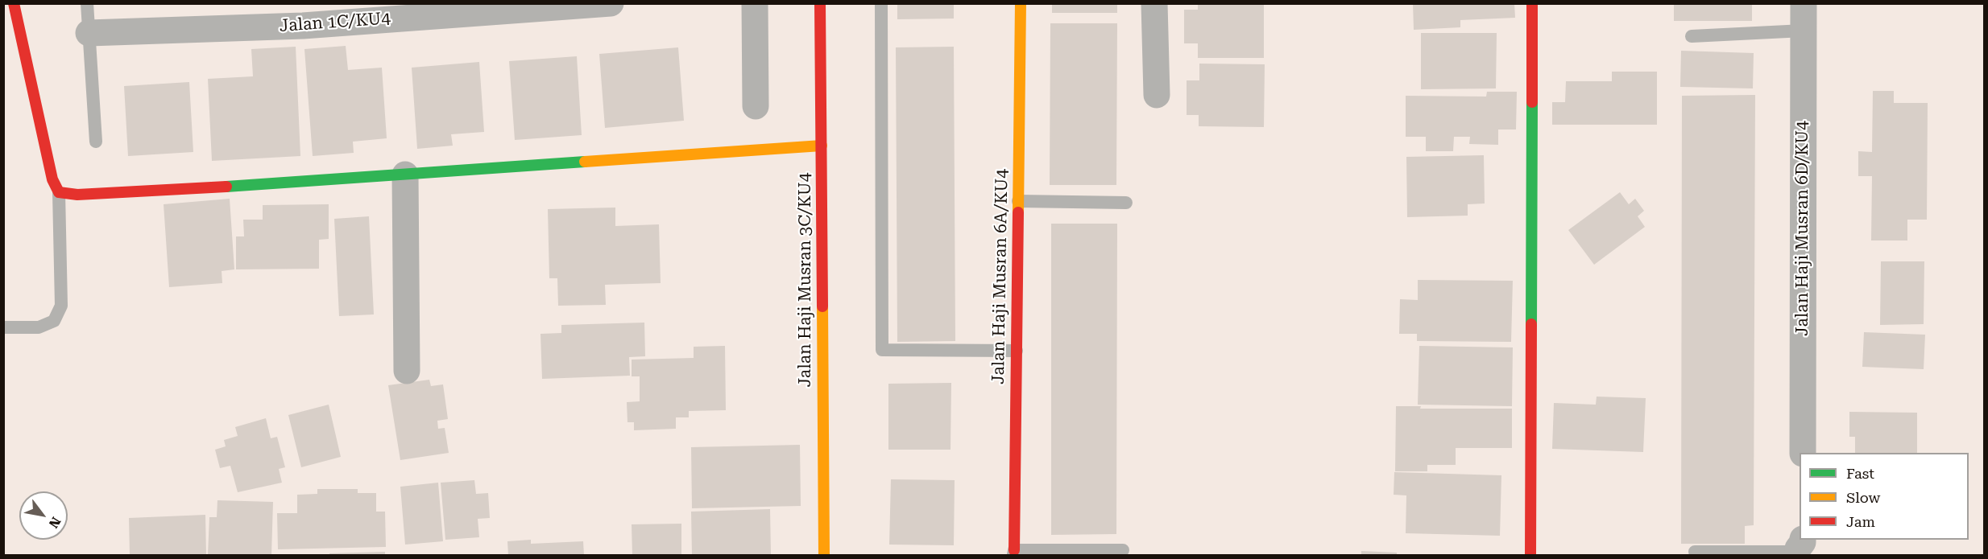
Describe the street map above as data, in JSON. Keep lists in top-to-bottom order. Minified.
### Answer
{"streets":{"street":["Jalan 1C/KU4","Jalan Haji Musran 6D/KU4","Jalan Haji Musran 6A/KU4","Jalan Haji Musran 3C/KU4"]},"legend":["Fast","Slow","Jam"],"north":"bottom right"}
